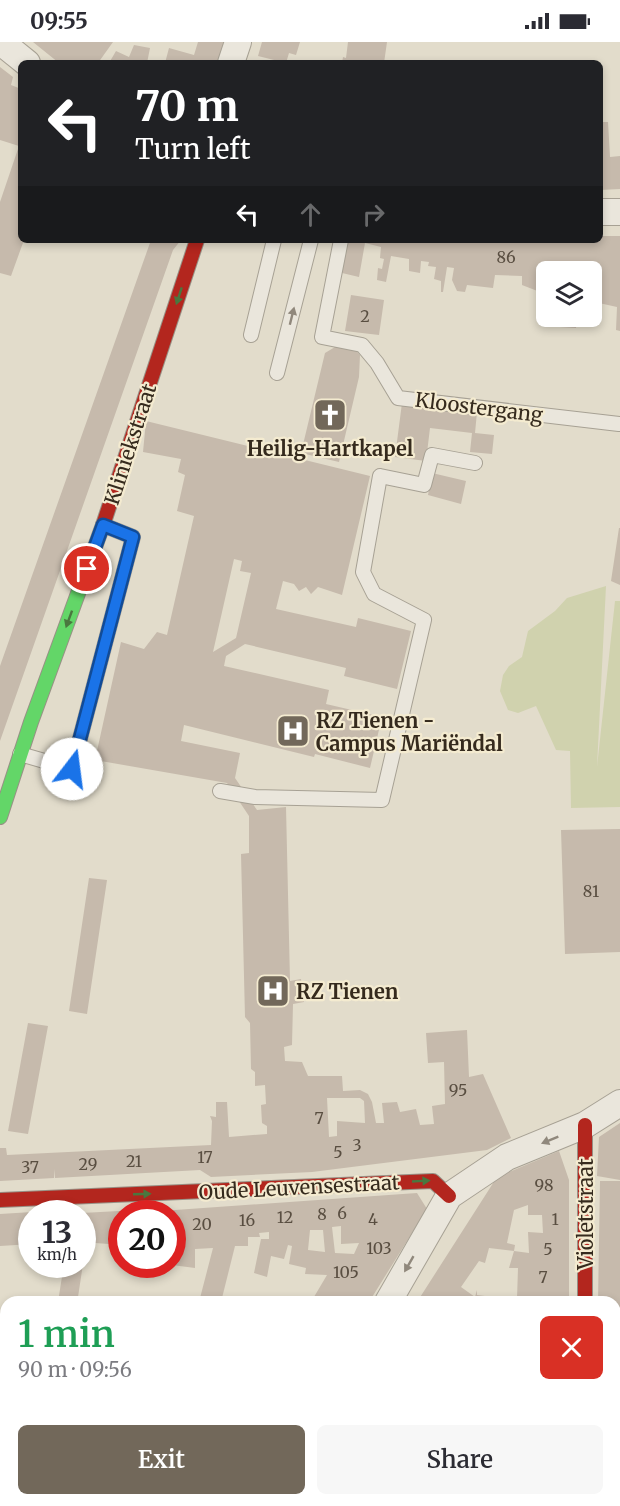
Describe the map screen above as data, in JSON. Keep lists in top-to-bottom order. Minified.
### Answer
{"streets":{"street":["Kliniekstraat","Oude Leuvensestraat","Violetstraat"],"lane":["Kloostergang"]},"one_way":["Kliniekstraat","Oude Leuvensestraat"],"places":{"church":["Heilig-Hartkapel"],"hospital":["RZ Tienen - Campus Mariëndal","RZ Tienen"]},"house_numbers":["86","2","81","95","7","3","5","17","21","29","37","98","6","8","12","4","1","16","20","103","5","105","7"],"page":{"status":"09:55","turn":["70 m","Turn left"],"speed":"13 km/h","limit":"20","heading":["1 min","90 m · 09:56"],"buttons":["Exit","Share"]}}
